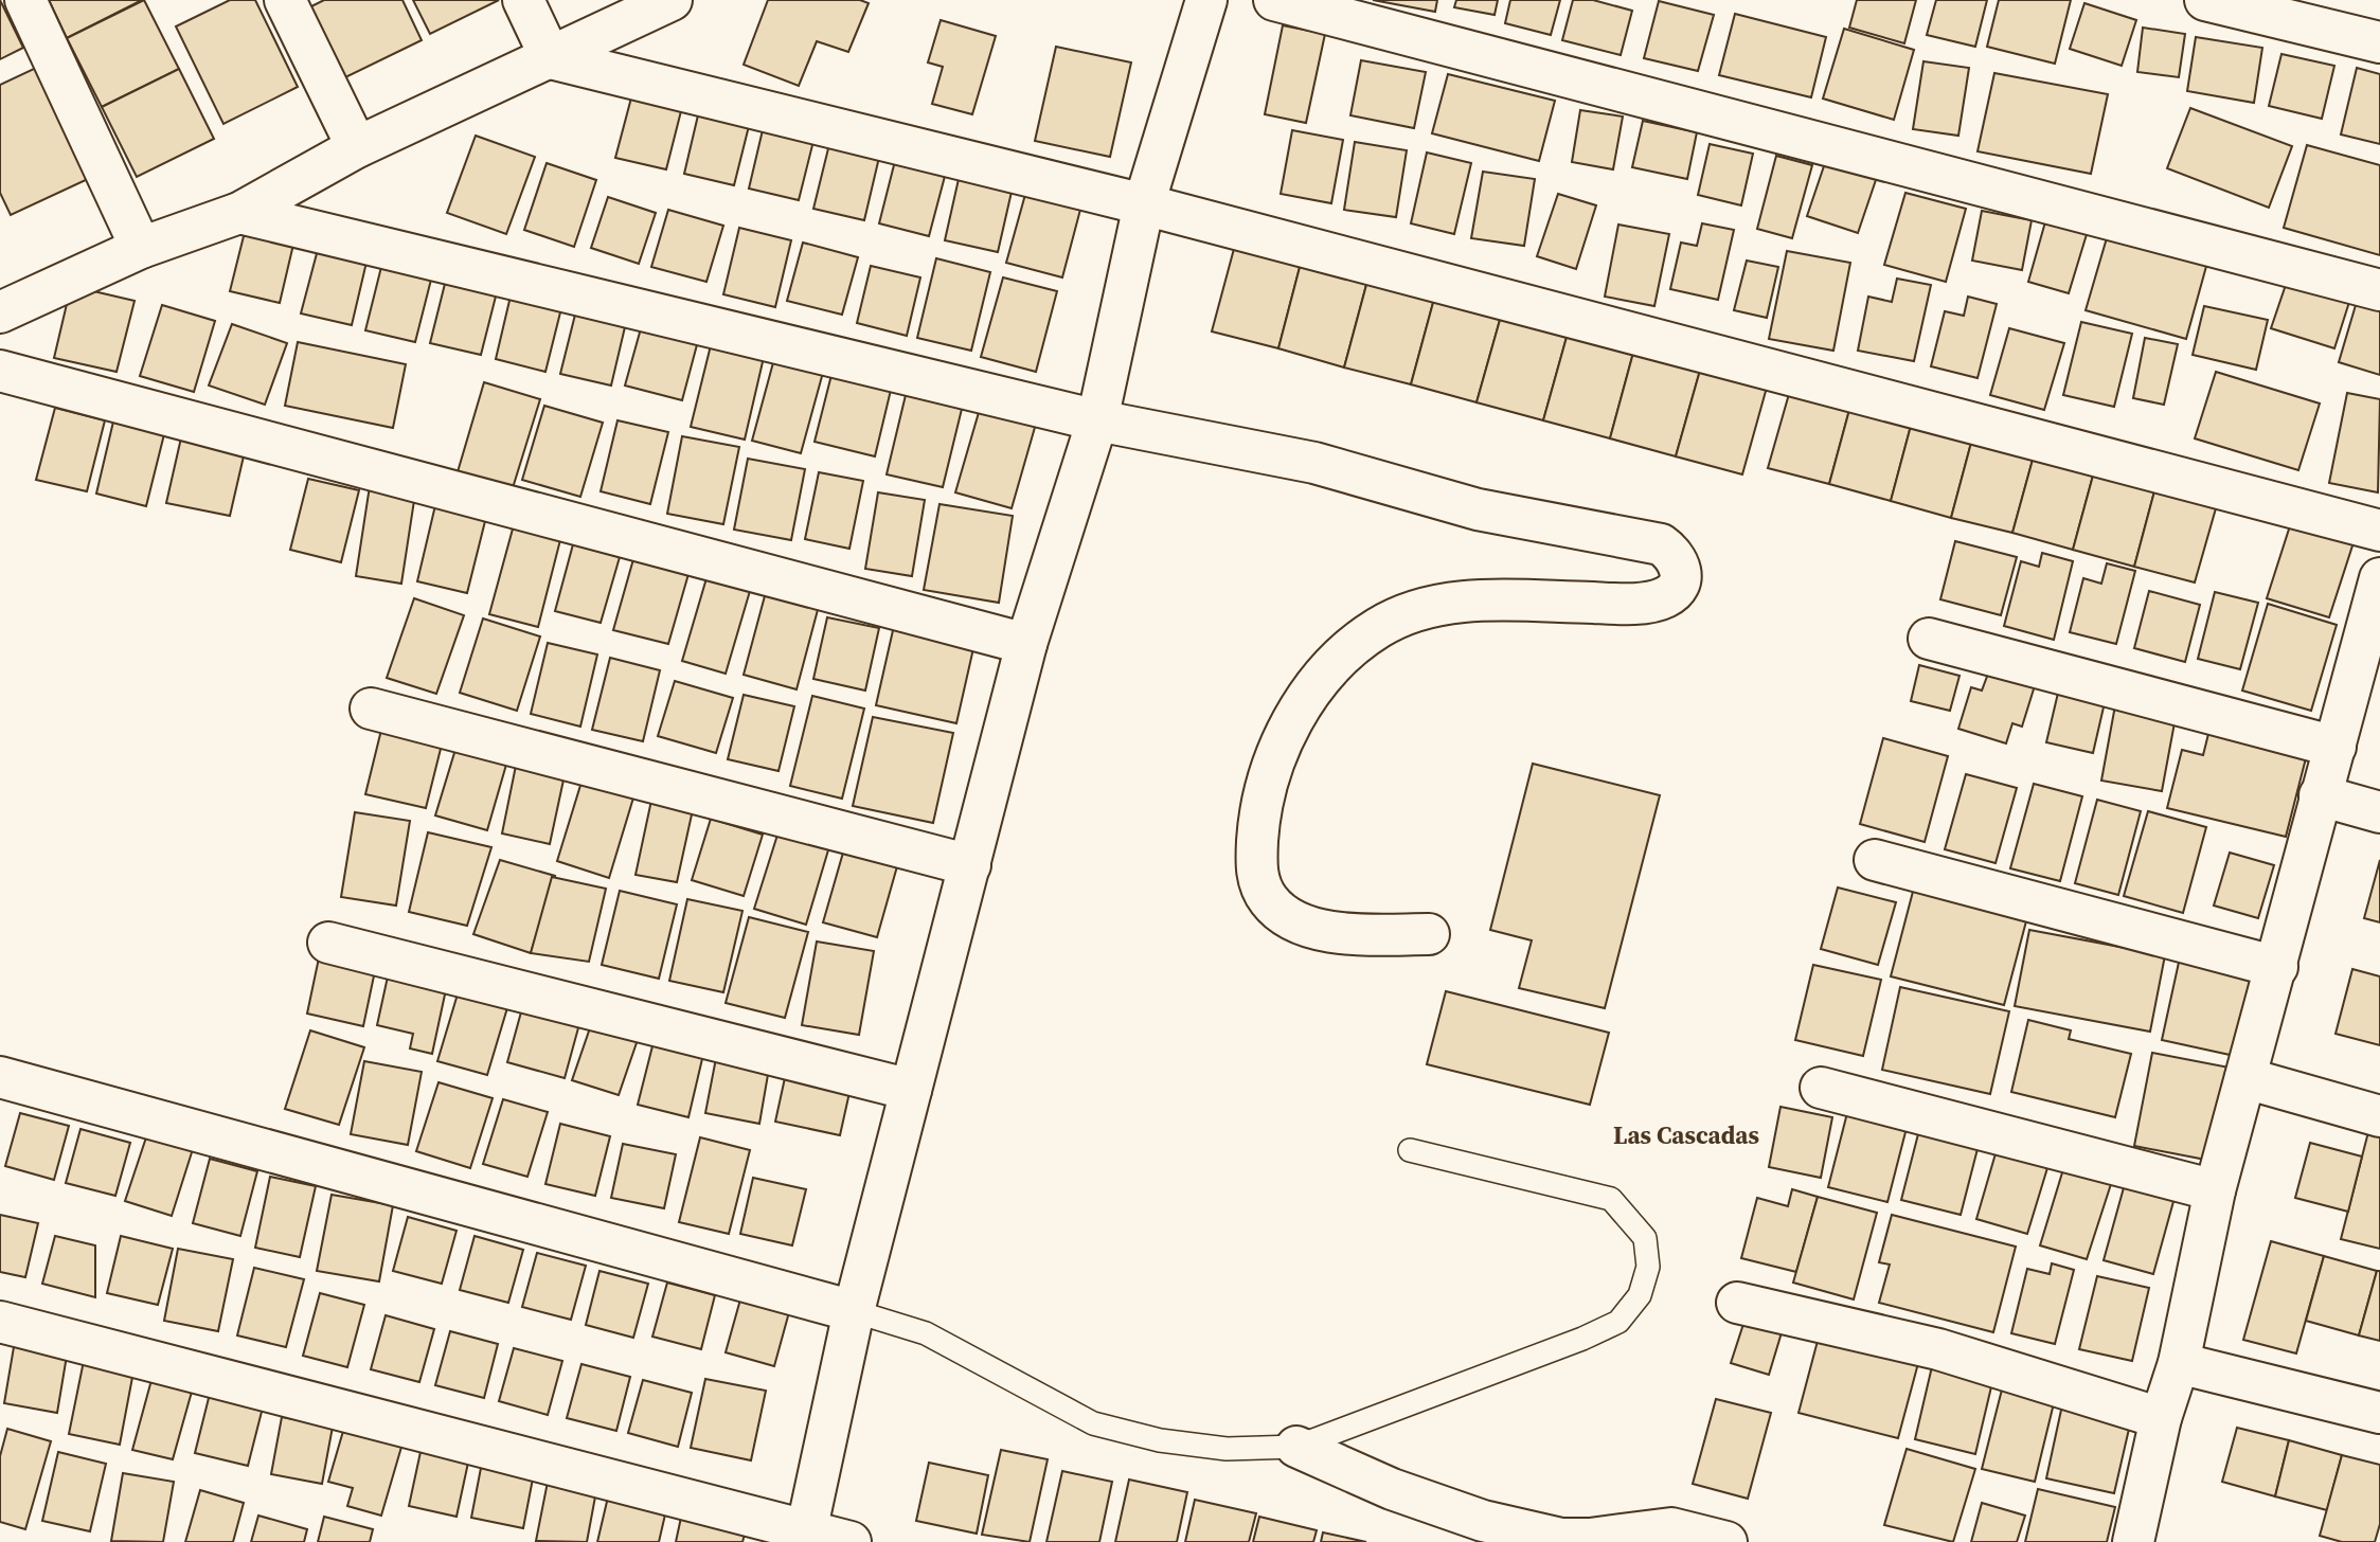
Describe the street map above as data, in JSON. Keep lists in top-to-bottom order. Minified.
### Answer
{"districts":["Las Cascadas"]}
